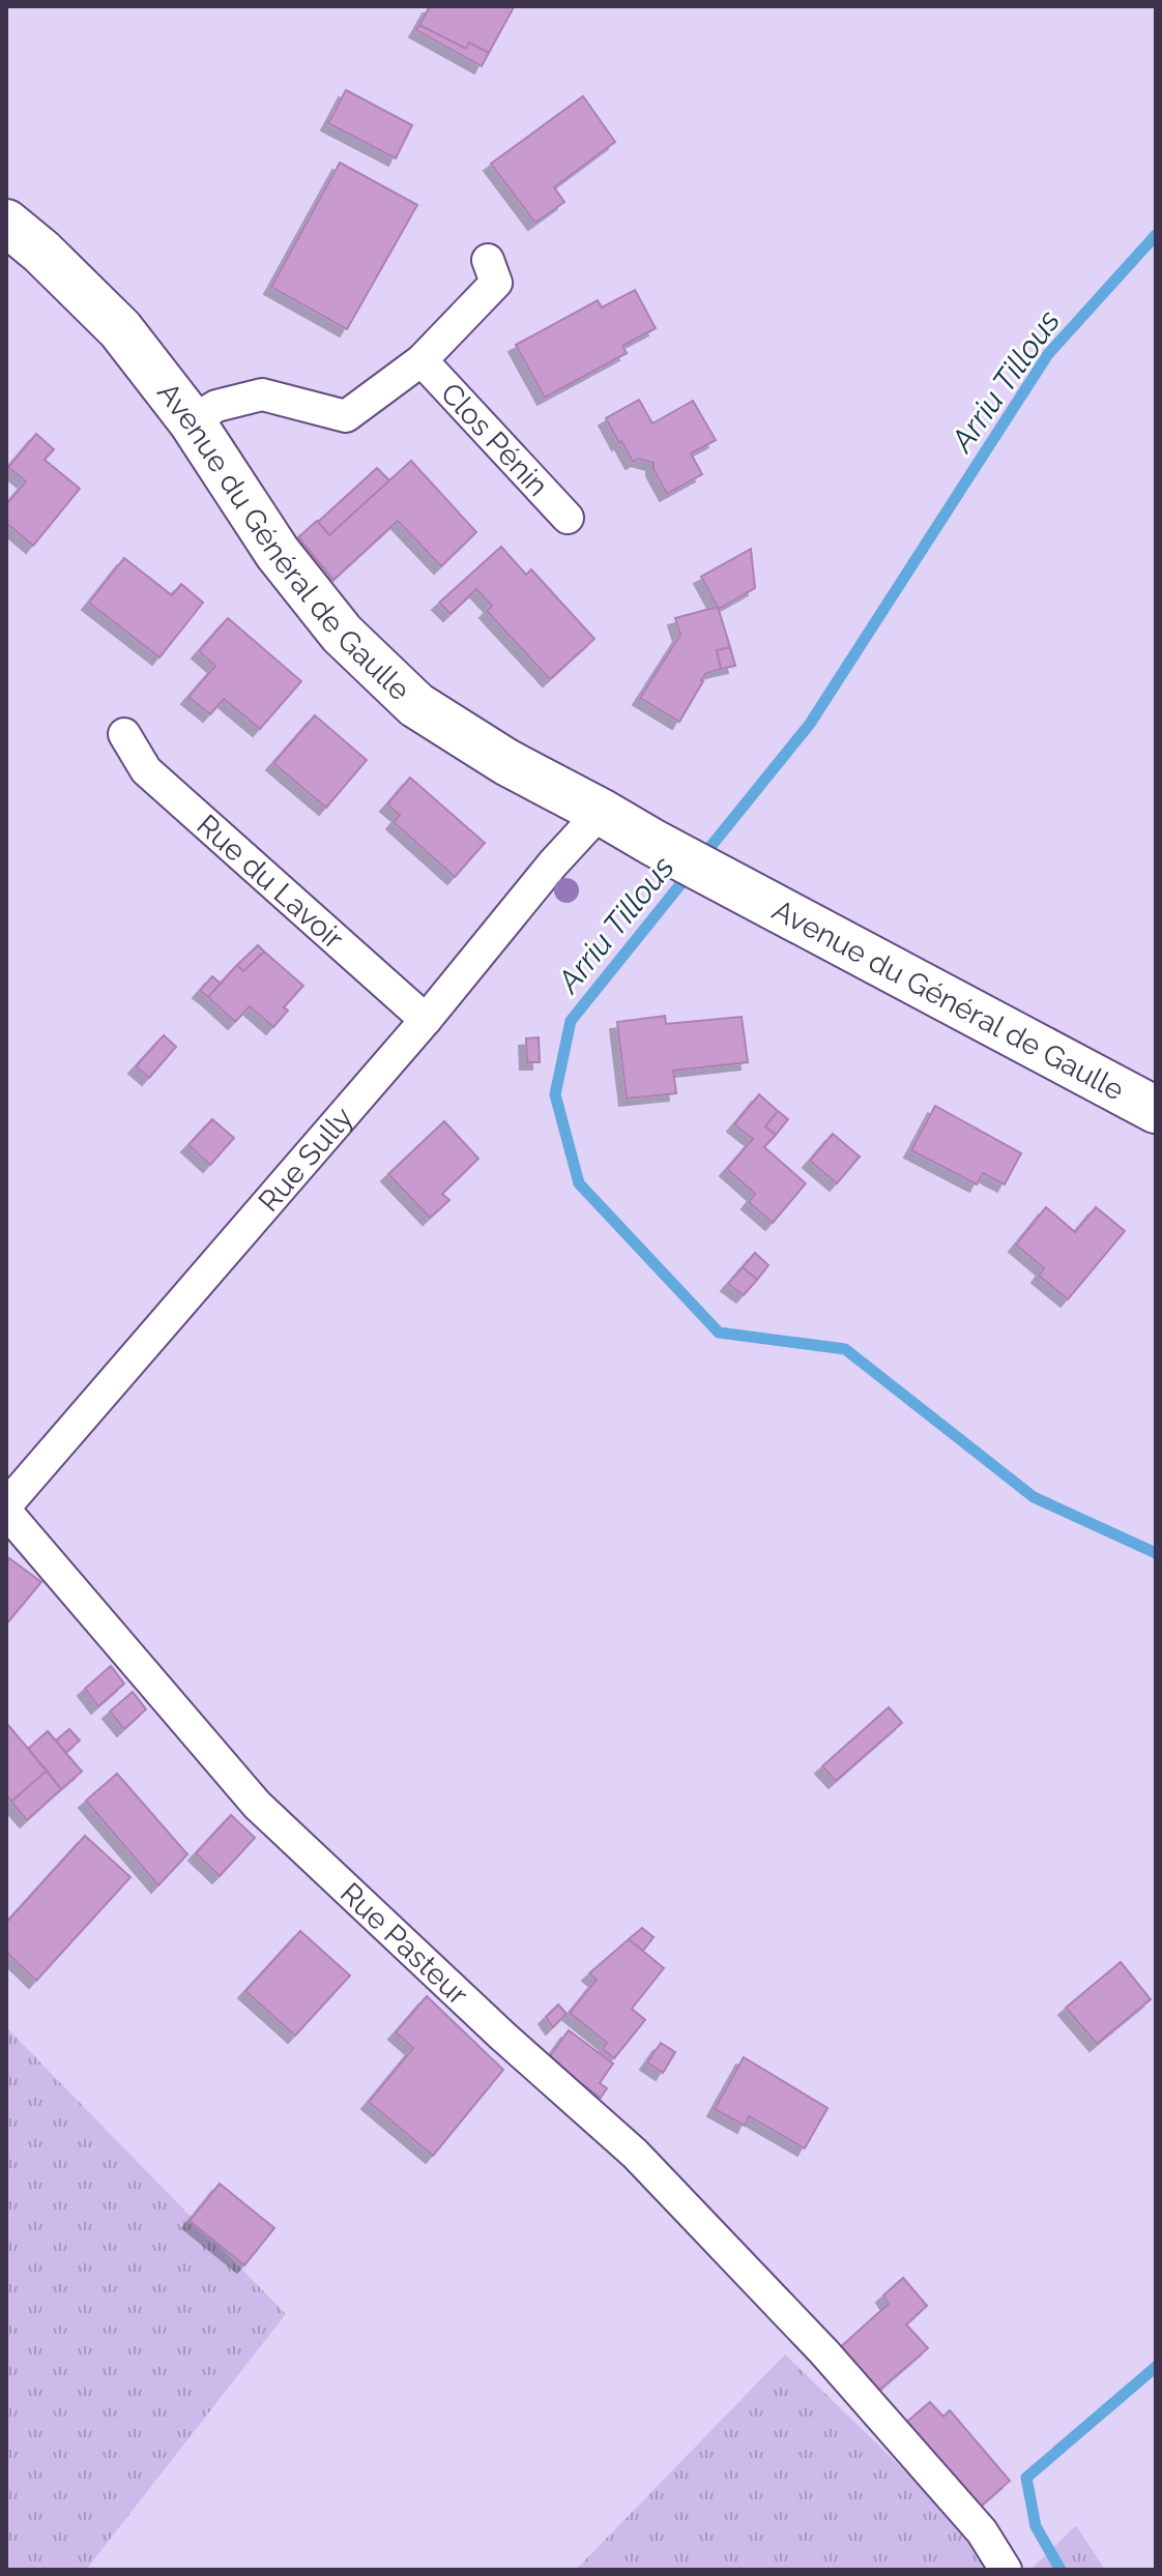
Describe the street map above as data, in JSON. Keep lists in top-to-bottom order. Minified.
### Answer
{"streets":{"main road":["Avenue du Général de Gaulle"],"street":["Clos Pénin","Rue du Lavoir","Rue Sully","Rue Pasteur"]},"crossings":[["Clos Pénin","Avenue du Général de Gaulle"],["Avenue du Général de Gaulle","Rue Sully"],["Rue du Lavoir","Rue Sully"]],"water":["Arriu Tillous"]}
